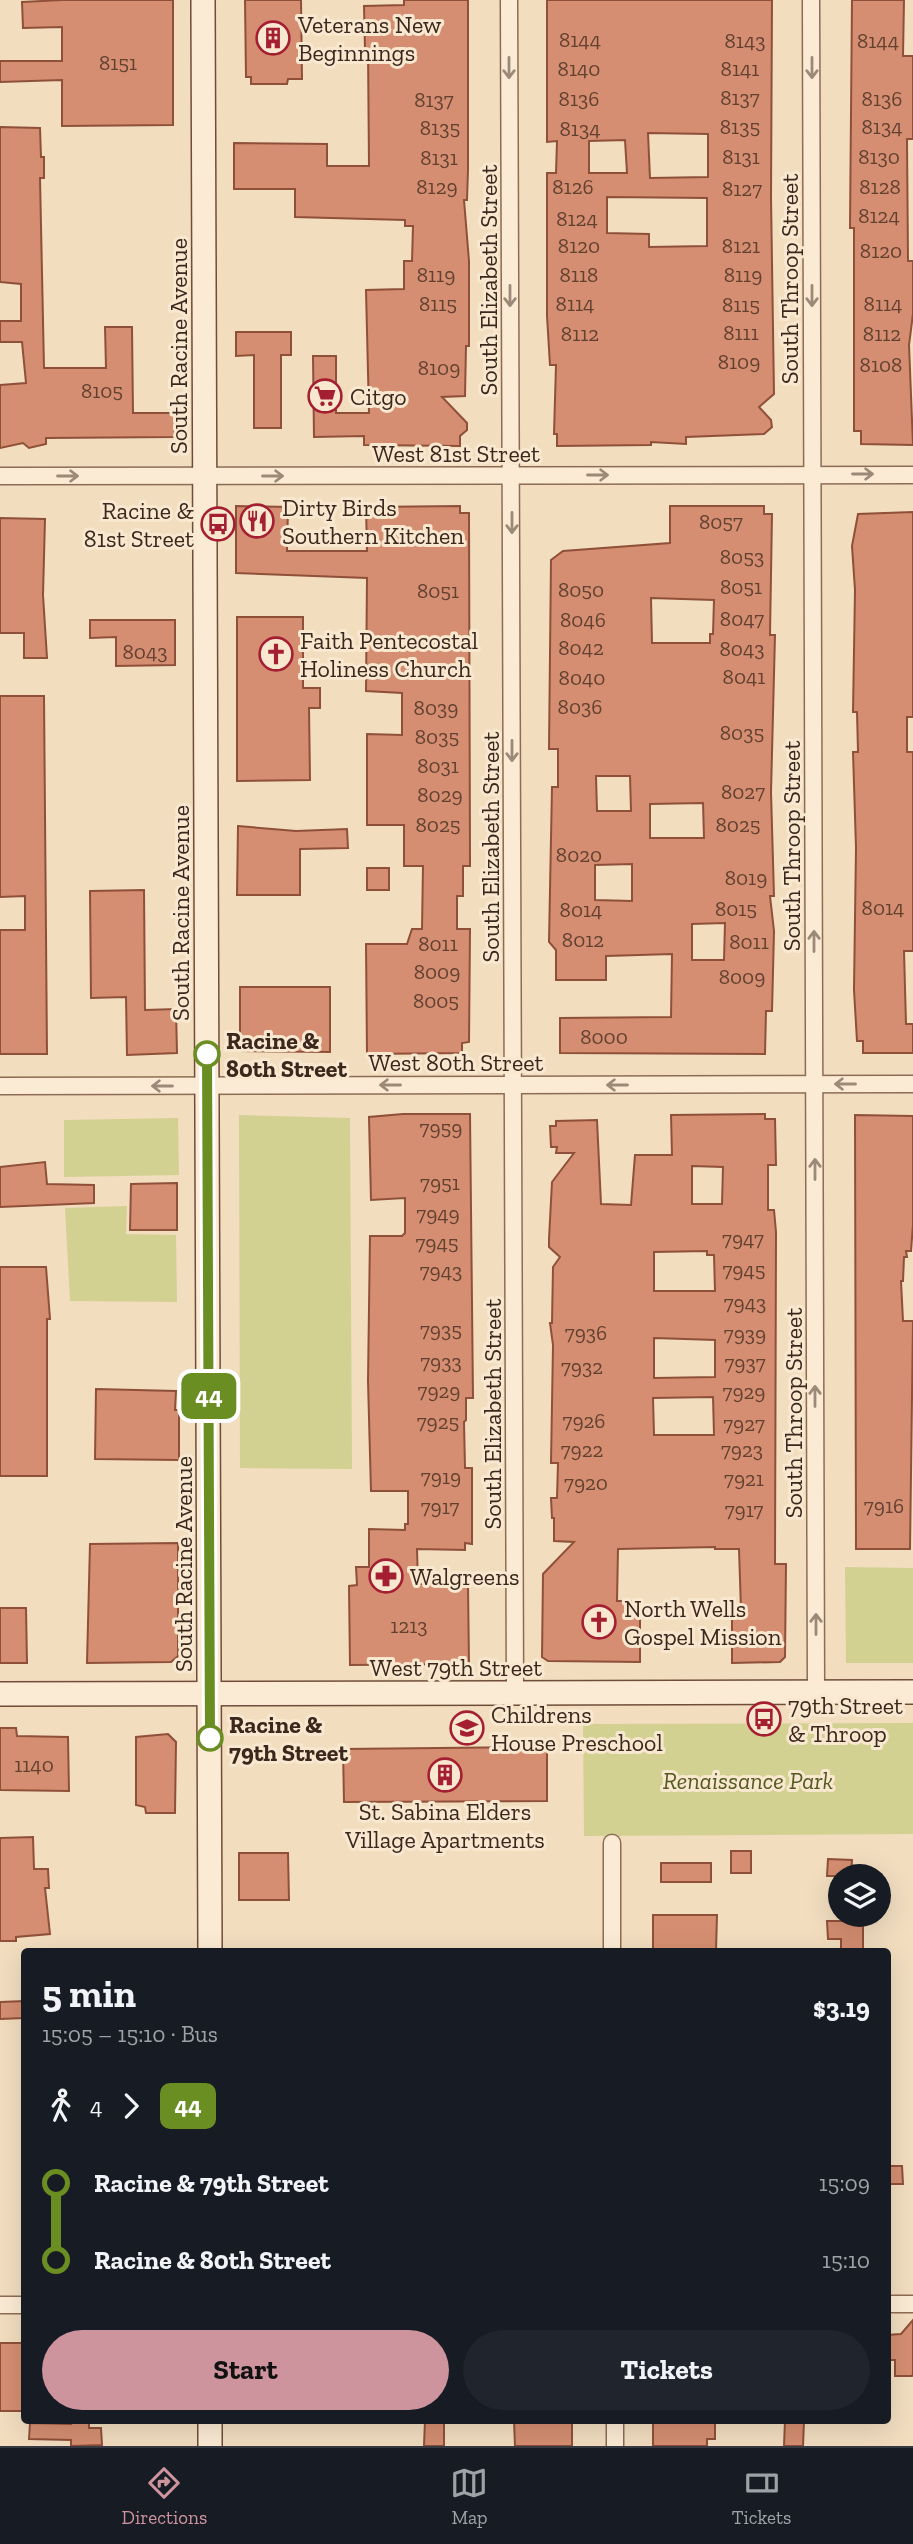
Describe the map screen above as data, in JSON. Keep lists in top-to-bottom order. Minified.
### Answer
{"streets":{"street":["South Throop Street","South Elizabeth Street","South Racine Avenue","West 81st Street","West 80th Street","West 79th Street"]},"crossings":[["South Throop Street","West 81st Street"],["South Throop Street","West 80th Street"],["South Throop Street","West 79th Street"],["South Elizabeth Street","West 81st Street"],["South Elizabeth Street","West 80th Street"],["South Elizabeth Street","West 79th Street"],["South Racine Avenue","West 81st Street"],["South Racine Avenue","West 80th Street"],["South Racine Avenue","West 79th Street"]],"one_way":["South Elizabeth Street","West 81st Street","West 80th Street"],"parks":["Renaissance Park"],"places":{"building":["Veterans New Beginnings","St. Sabina Elders Village Apartments"],"supermarket":["Citgo"],"restaurant":["Dirty Birds Southern Kitchen"],"bus stop":["Racine & 81st Street","79th Street & Throop"],"church":["Faith Pentecostal Holiness Church","North Wells Gospel Mission"],"other":["Racine & 80th Street","Racine & 79th Street"],"pharmacy":["Walgreens"],"school or university":["Childrens House Preschool"]},"lines":["bus line 44"],"house_numbers":["8144","8143","8144","8151","8140","8141","8137","8136","8136","8137","8135","8134","8135","8134","8131","8130","8131","8129","8126","8128","8127","8124","8124","8120","8121","8120","8119","8118","8119","8115","8114","8114","8115","8111","8112","8112","8109","8108","8109","8105","8057","8053","8051","8050","8051","8047","8046","8042","8043","8043","8041","8040","8036","8039","8035","8035","8031","8027","8029","8025","8025","8020","8019","8014","8015","8014","8012","8011","8011","8009","8009","8005","8000","7959","7951","7949","7947","7945","7945","7943","7943","7935","7936","7939","7933","7937","7932","7929","7929","7926","7925","7927","7922","7923","7919","7921","7920","7916","7917","7917","1213","1140"],"page":{"on_map":"44","heading":["5 min","15:05 – 15:10 · Bus","$3.19"],"legs":["4","44"],"list":[{"name":"Racine & 79th Street","value":"15:09"},{"name":"Racine & 80th Street","value":"15:10"}],"buttons":["Start","Tickets"],"tabs":["Directions","Map","Tickets"]}}
